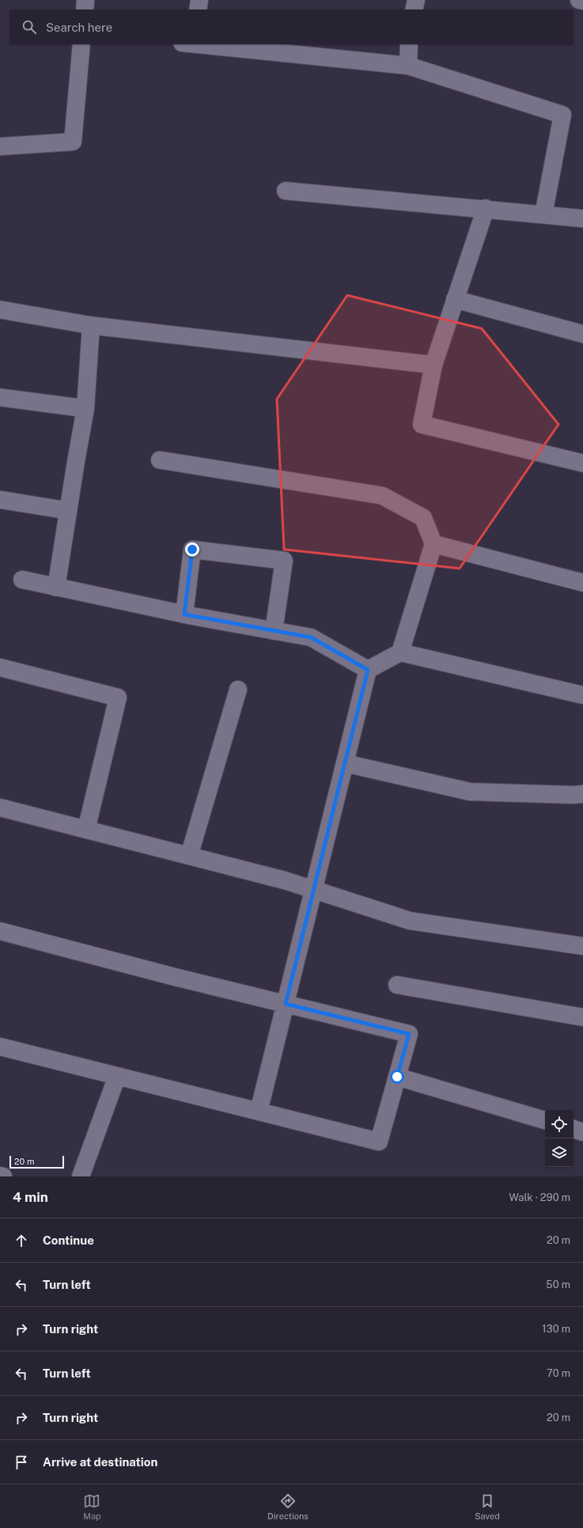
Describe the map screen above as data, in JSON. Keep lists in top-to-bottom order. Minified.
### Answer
{"scale_bar":"20 m","page":{"search":"Search here","scale":"20 m","heading":["4 min","Walk · 290 m"],"list":[["Continue","20 m"],["Turn left","50 m"],["Turn right","130 m"],["Turn left","70 m"],["Turn right","20 m"],"Arrive at destination"],"nav":["Map","Directions","Saved"]}}
